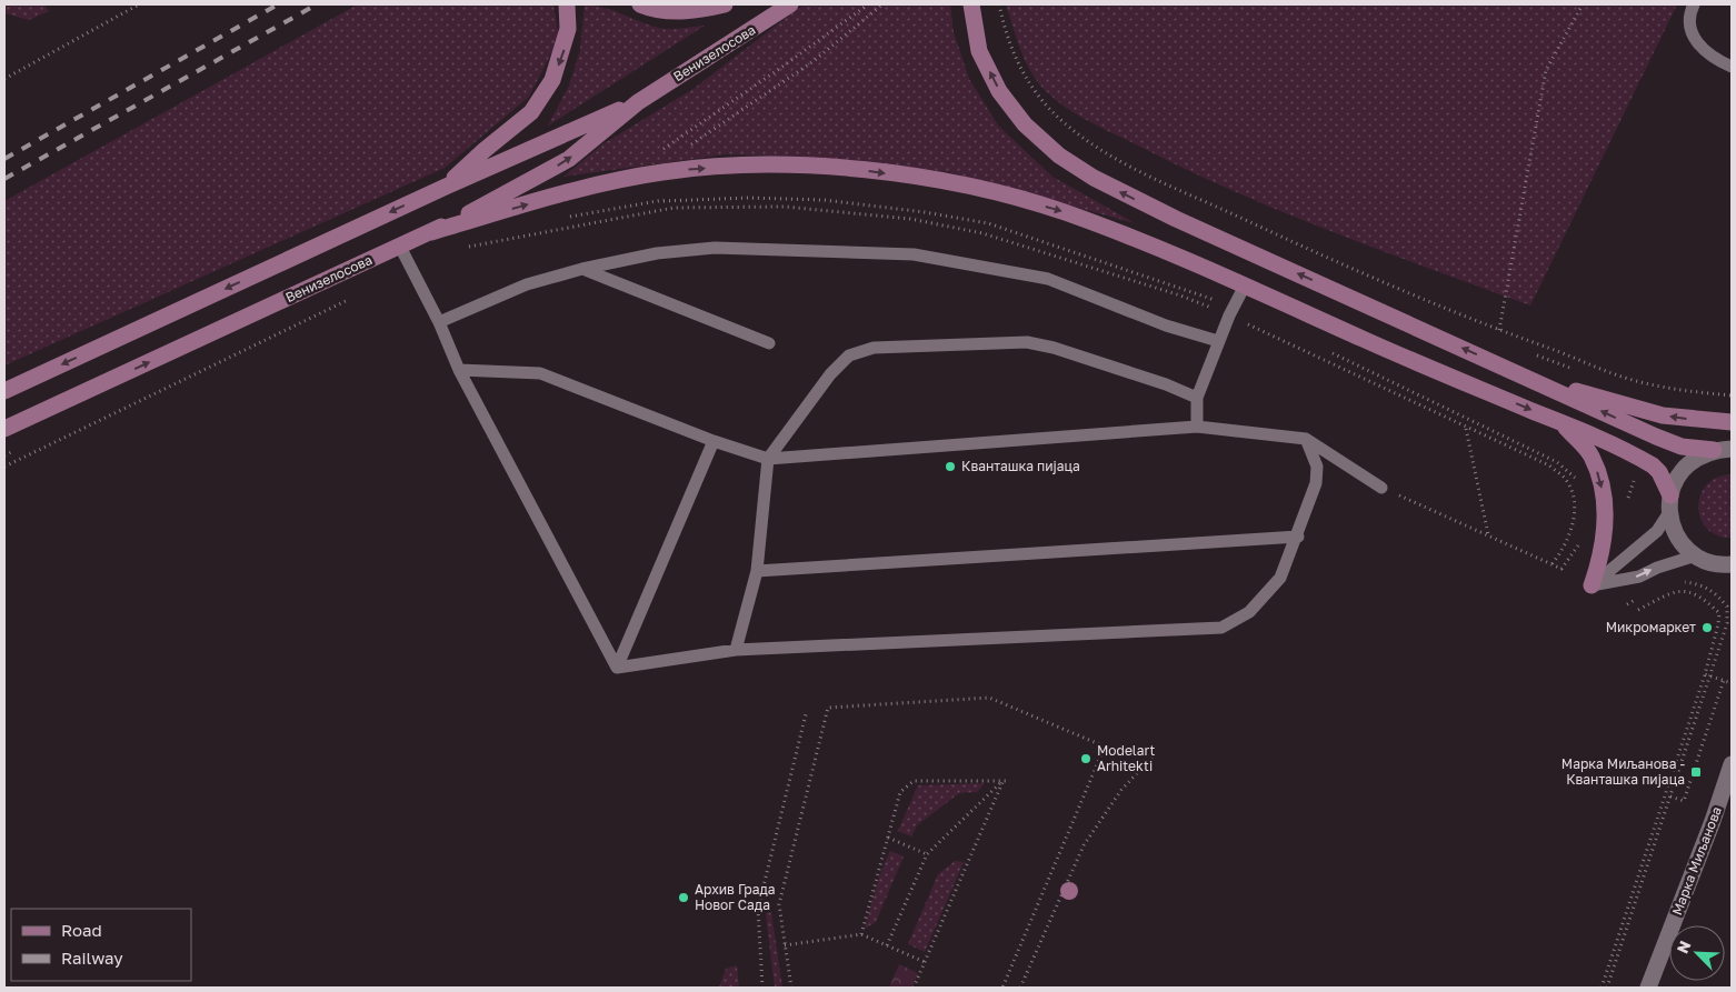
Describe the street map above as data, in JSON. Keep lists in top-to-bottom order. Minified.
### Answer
{"streets":{"main road":["Венизелосова"],"street":["Марка Миљанова"]},"places":{"other":["Кванташка пијаца","Микромаркет","Modelart Arhitekti","Архив Града Новог Сада"],"transit":["Марка Миљанова - Кванташка пијаца"]},"legend":["Road","Railway"],"north":"top left"}
